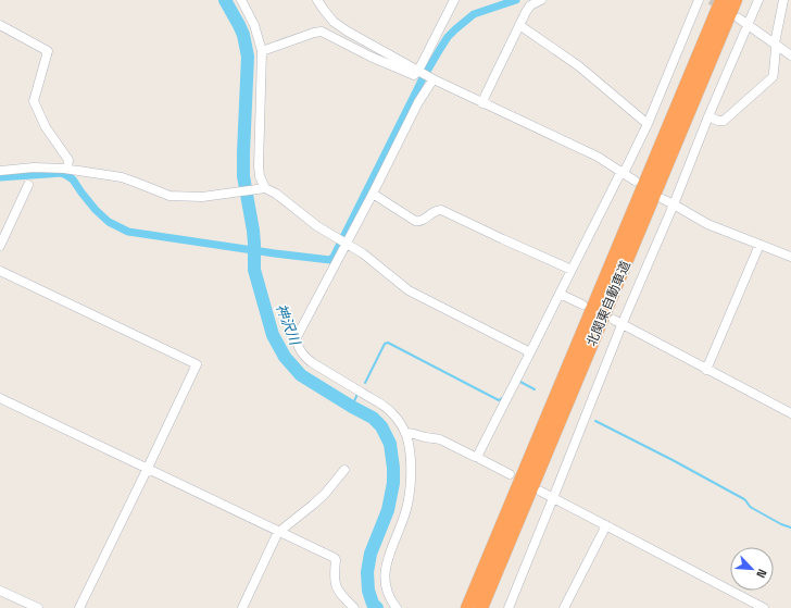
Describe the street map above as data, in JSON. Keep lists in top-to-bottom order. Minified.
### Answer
{"streets":{"highway":["北関東自動車道"]},"water":["神沢川"],"north":"bottom right"}
